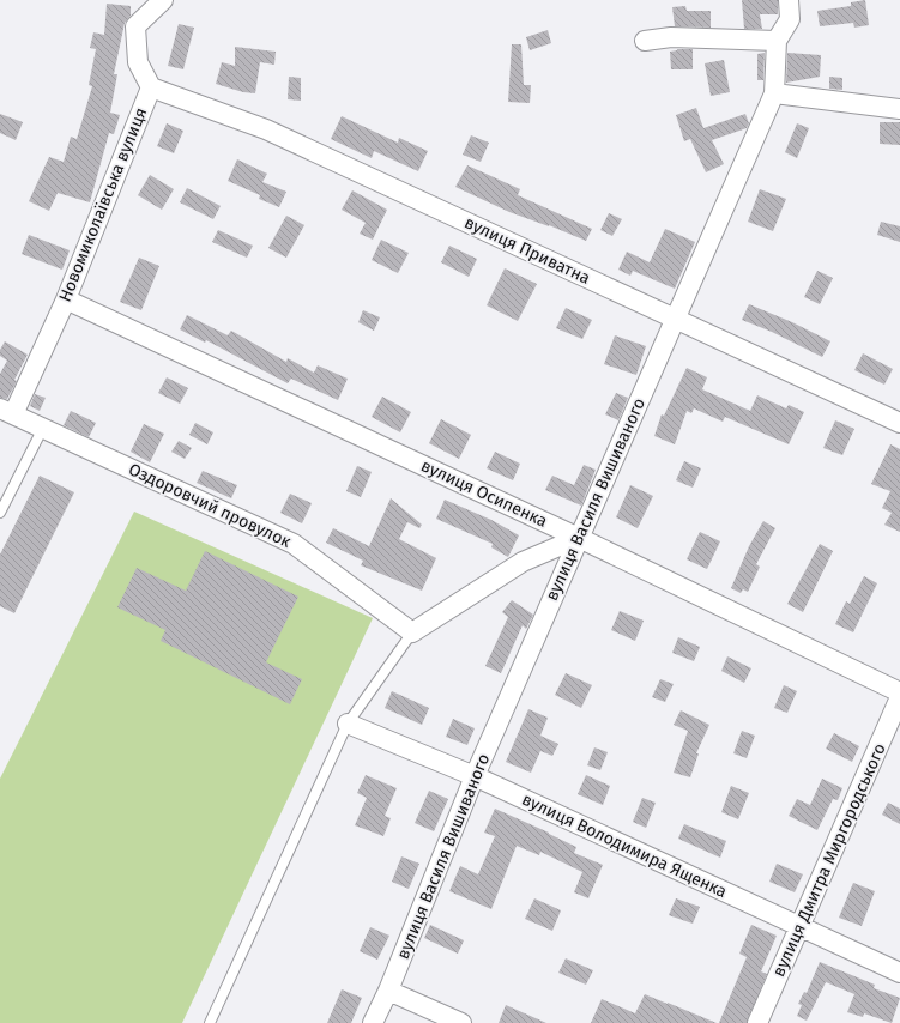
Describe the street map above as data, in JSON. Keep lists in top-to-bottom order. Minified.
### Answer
{"streets":{"street":["Новомиколаївська вулиця","вулиця Приватна","вулиця Осипенка","вулиця Василя Вишиваного","Оздоровчий провулок","вулиця Володимира Ященка","вулиця Дмитра Миргородського"]},"crossings":[["Новомиколаївська вулиця","вулиця Приватна"],["Новомиколаївська вулиця","вулиця Осипенка"],["Новомиколаївська вулиця","Оздоровчий провулок"],["вулиця Приватна","вулиця Василя Вишиваного"],["вулиця Осипенка","вулиця Василя Вишиваного"],["вулиця Василя Вишиваного","вулиця Володимира Ященка"],["вулиця Володимира Ященка","вулиця Дмитра Миргородського"]]}
